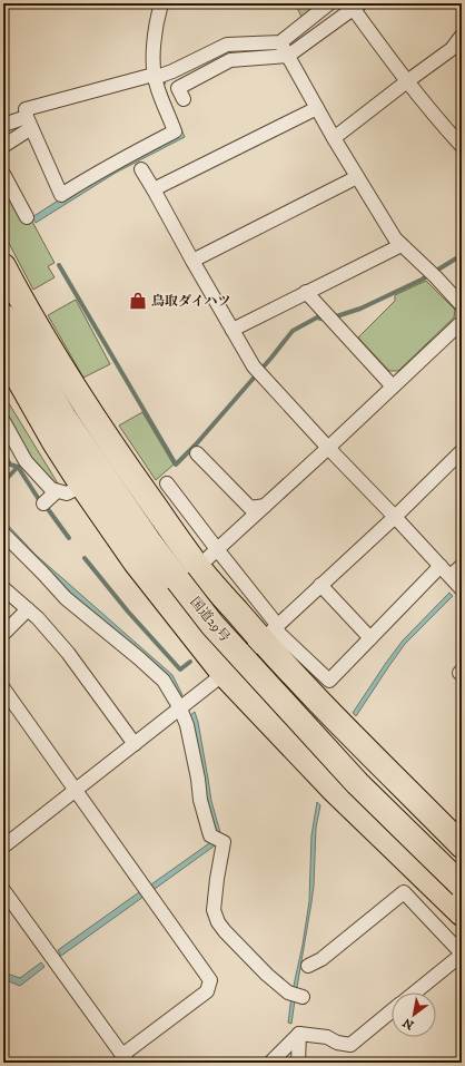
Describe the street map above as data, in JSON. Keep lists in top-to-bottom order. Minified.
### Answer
{"streets":{"highway":["国道29号"]},"places":{"shop":["鳥取ダイハツ"]},"north":"bottom left"}
